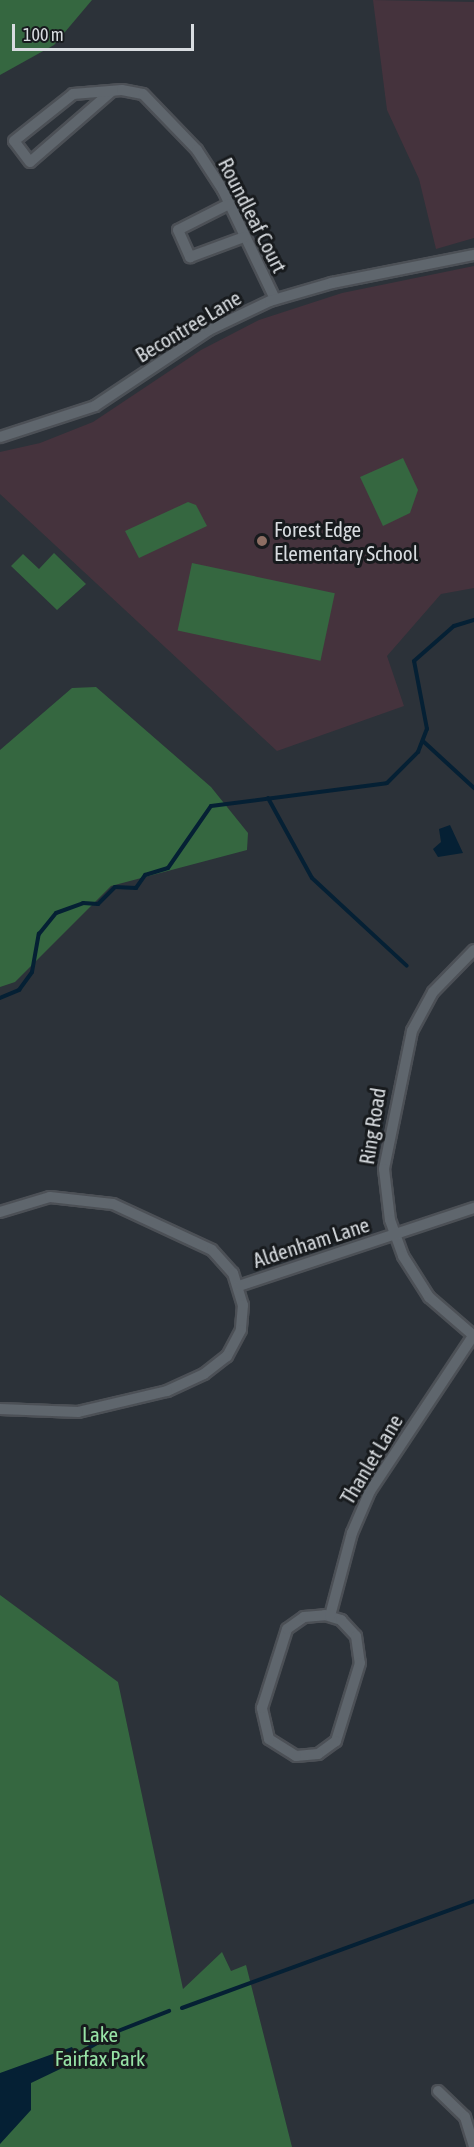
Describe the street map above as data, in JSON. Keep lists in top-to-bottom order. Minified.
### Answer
{"streets":{"street":["Roundleaf Court","Becontree Lane","Ring Road","Aldenham Lane","Thanlet Lane"]},"crossings":[["Roundleaf Court","Becontree Lane"],["Ring Road","Aldenham Lane"],["Ring Road","Thanlet Lane"]],"parks":["Lake Fairfax Park"],"places":["Forest Edge Elementary School"],"scale_bar":"100 m"}
